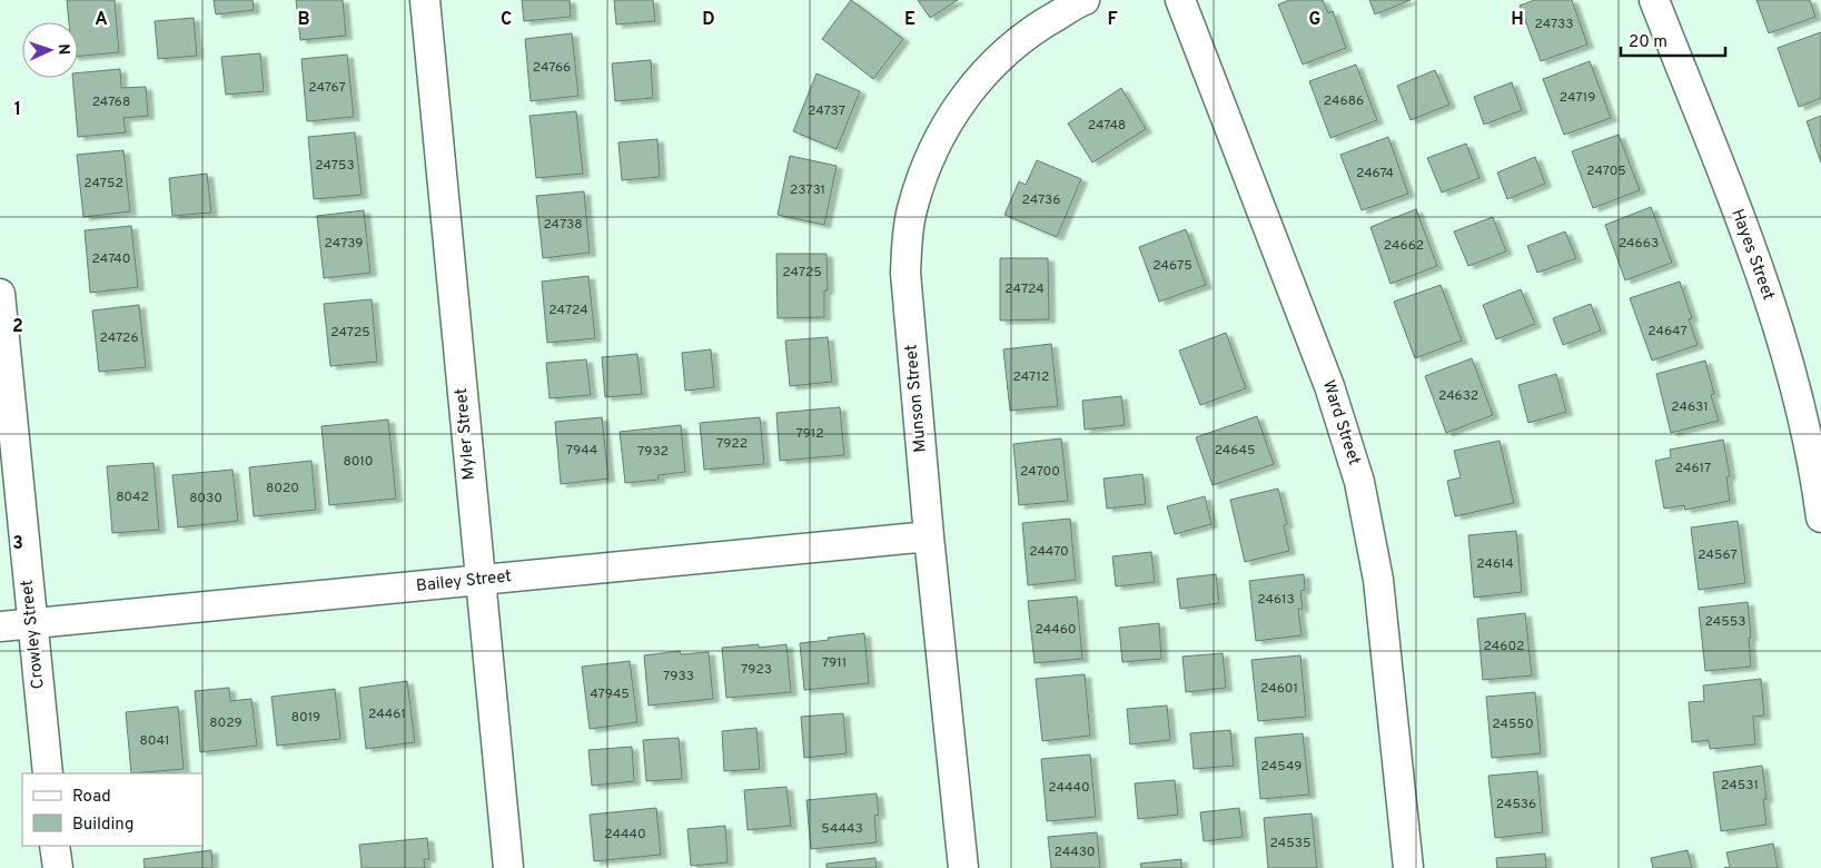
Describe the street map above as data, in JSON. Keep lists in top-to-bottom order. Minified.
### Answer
{"streets":{"street":["Hayes Street","Munson Street","Ward Street","Myler Street","Bailey Street","Crowley Street"]},"crossings":[["Munson Street","Bailey Street"],["Myler Street","Bailey Street"],["Bailey Street","Crowley Street"]],"house_numbers":["24733","24766","24767","24719","24686","24768","24737","24748","24753","24705","24674","24752","23731","24736","24738","24739","24663","24662","24740","24675","24725","24724","24724","24647","24725","24726","24712","24632","24631","7912","7922","7944","24645","7932","8010","24617","24700","8020","8042","8030","24470","24567","24614","24613","24553","24460","24602","7911","7923","7933","24601","47945","24461","8019","8029","24550","8041","24549","24531","24440","24536","54443","24440","24535","24430"],"legend":["Road","Building"],"scale_bar":"20 m","north":"right","grid":{"columns":["A","B","C","D","E","F","G","H"],"rows":["1","2","3"]}}
